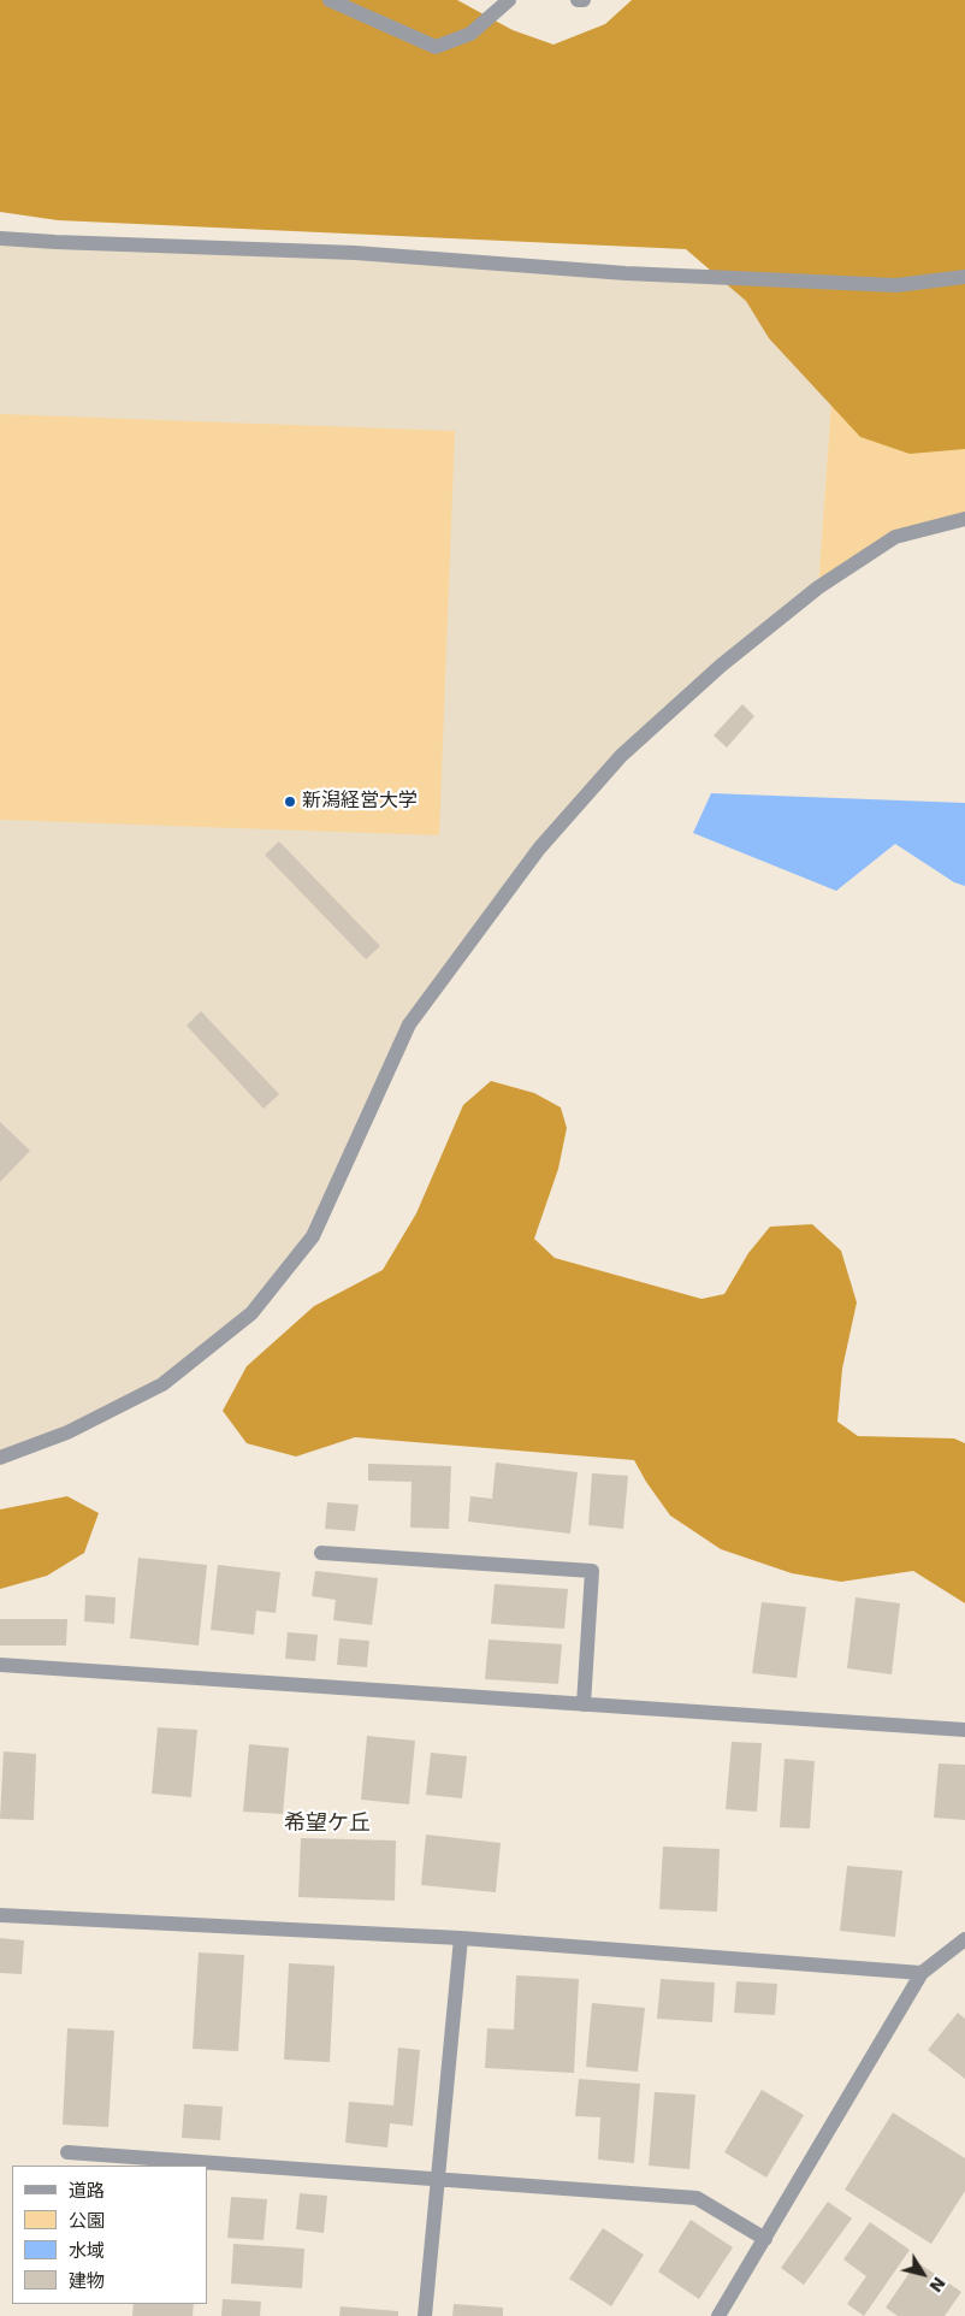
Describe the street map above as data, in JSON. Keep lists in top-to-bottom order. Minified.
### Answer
{"districts":["希望ケ丘"],"places":["新潟経営大学"],"legend":["道路","公園","水域","建物"],"north":"bottom right"}
